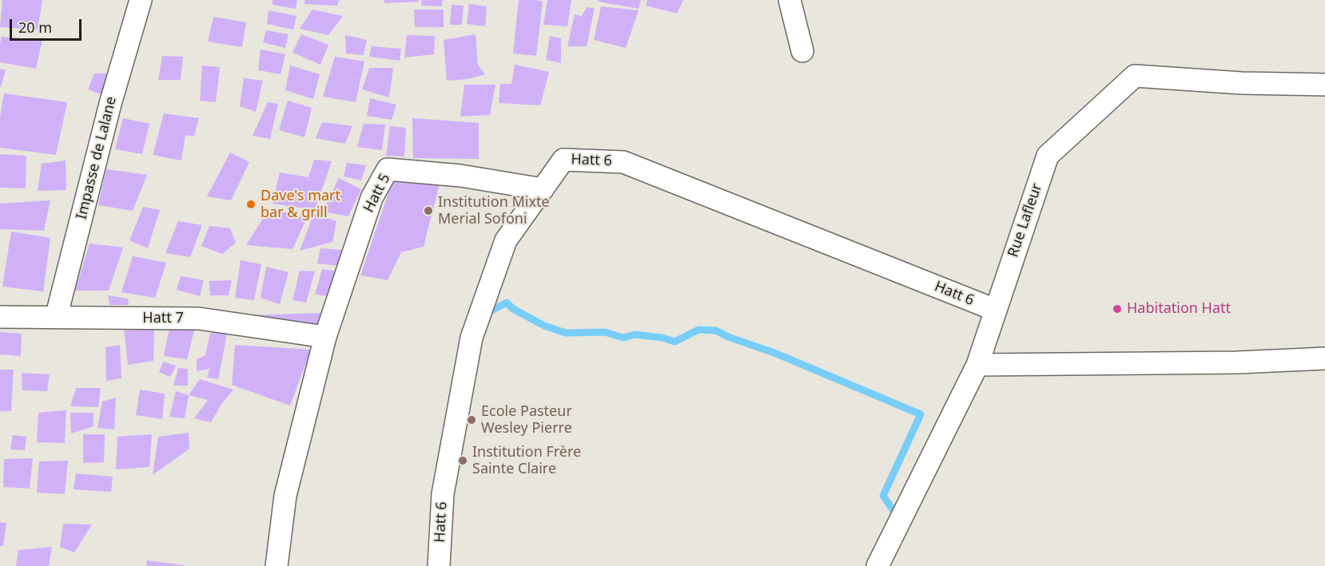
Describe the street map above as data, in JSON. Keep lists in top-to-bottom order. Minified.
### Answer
{"streets":{"street":["Impasse de Lalane","Hatt 6","Hatt 5","Rue Lafleur","Hatt 7"]},"crossings":[["Impasse de Lalane","Hatt 7"],["Hatt 6","Hatt 5"],["Hatt 6","Rue Lafleur"],["Hatt 5","Hatt 7"]],"places":["Dave's mart bar & grill","Institution Mixte Merial Sofoni","Habitation Hatt","Ecole Pasteur Wesley Pierre","Institution Frère Sainte Claire"],"scale_bar":"20 m"}
